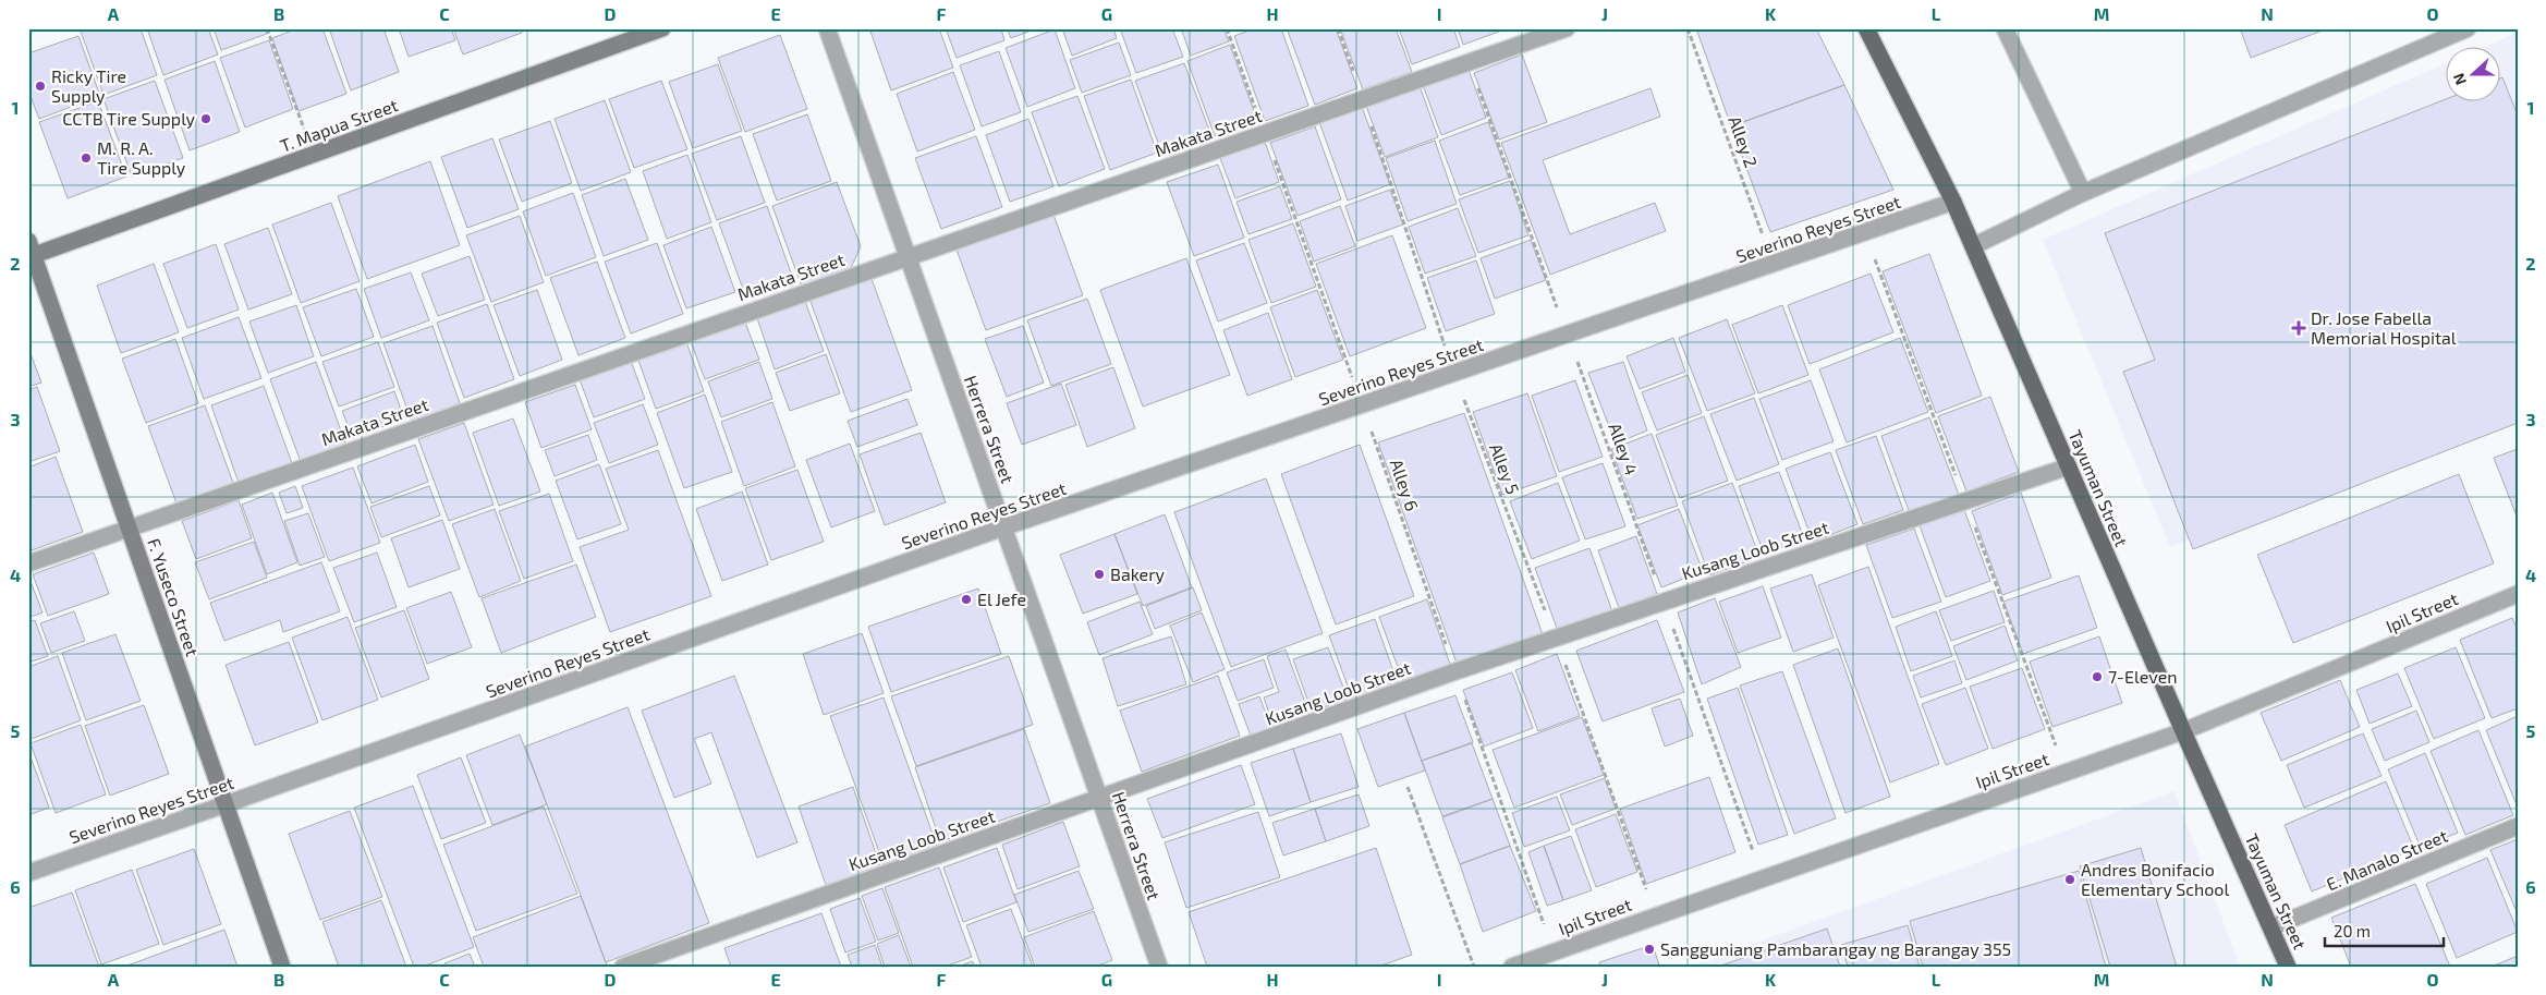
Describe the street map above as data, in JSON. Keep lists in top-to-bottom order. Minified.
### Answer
{"streets":{"main road":["Tayuman Street"],"street":["T. Mapua Street","Makata Street","Severino Reyes Street","Herrera Street","Kusang Loob Street","F. Yuseco Street","Ipil Street","E. Manalo Street"],"path":["Alley 2","Alley 4","Alley 5","Alley 6"]},"crossings":[["T. Mapua Street","F. Yuseco Street"],["Makata Street","Herrera Street"],["Makata Street","Alley 4"],["Makata Street","Alley 5"],["Makata Street","Alley 6"],["Makata Street","F. Yuseco Street"],["Alley 2","Severino Reyes Street"],["Severino Reyes Street","Herrera Street"],["Severino Reyes Street","Alley 4"],["Severino Reyes Street","Alley 5"],["Severino Reyes Street","Alley 6"],["Severino Reyes Street","Tayuman Street"],["Severino Reyes Street","F. Yuseco Street"],["Herrera Street","Kusang Loob Street"],["Alley 4","Kusang Loob Street"],["Alley 4","Ipil Street"],["Alley 5","Kusang Loob Street"],["Alley 5","Ipil Street"],["Alley 6","Kusang Loob Street"],["Alley 6","Ipil Street"],["Tayuman Street","Kusang Loob Street"],["Tayuman Street","Ipil Street"],["Tayuman Street","E. Manalo Street"]],"places":{"other":["Ricky Tire Supply","CCTB Tire Supply","M. R. A. Tire Supply","Bakery","El Jefe","7-Eleven","Andres Bonifacio Elementary School","Sangguniang Pambarangay ng Barangay 355"],"health":["Dr. Jose Fabella Memorial Hospital"]},"scale_bar":"20 m","north":"left","grid":{"columns":["A","B","C","D","E","F","G","H","I","J","K","L","M","N","O"],"rows":["1","2","3","4","5","6"]}}
